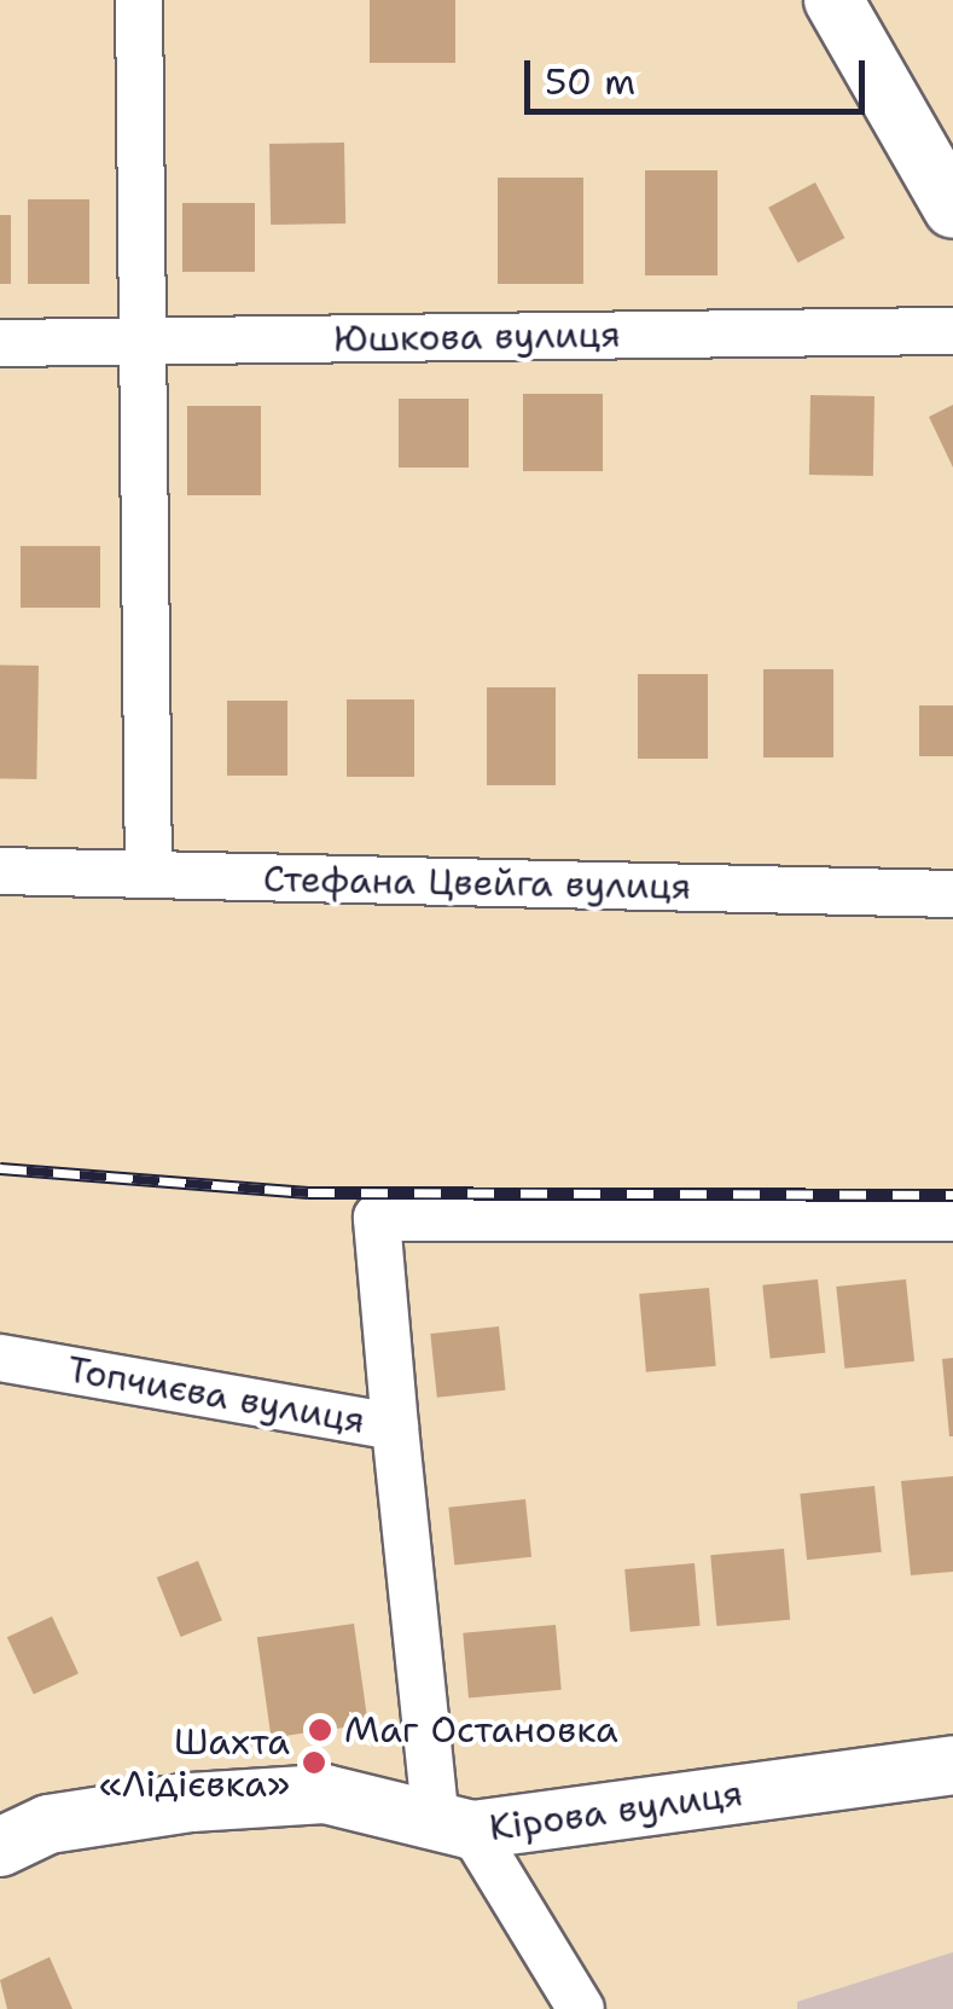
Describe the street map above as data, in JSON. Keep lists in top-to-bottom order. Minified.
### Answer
{"streets":{"main road":["Кірова вулиця"],"street":["Юшкова вулиця","Стефана Цвейга вулиця","Топчиєва вулиця"]},"crossings":[["Топчиєва вулиця","Кірова вулиця"]],"places":["Маг Остановка","Шахта «Лідієвка»"],"scale_bar":"50 m"}
